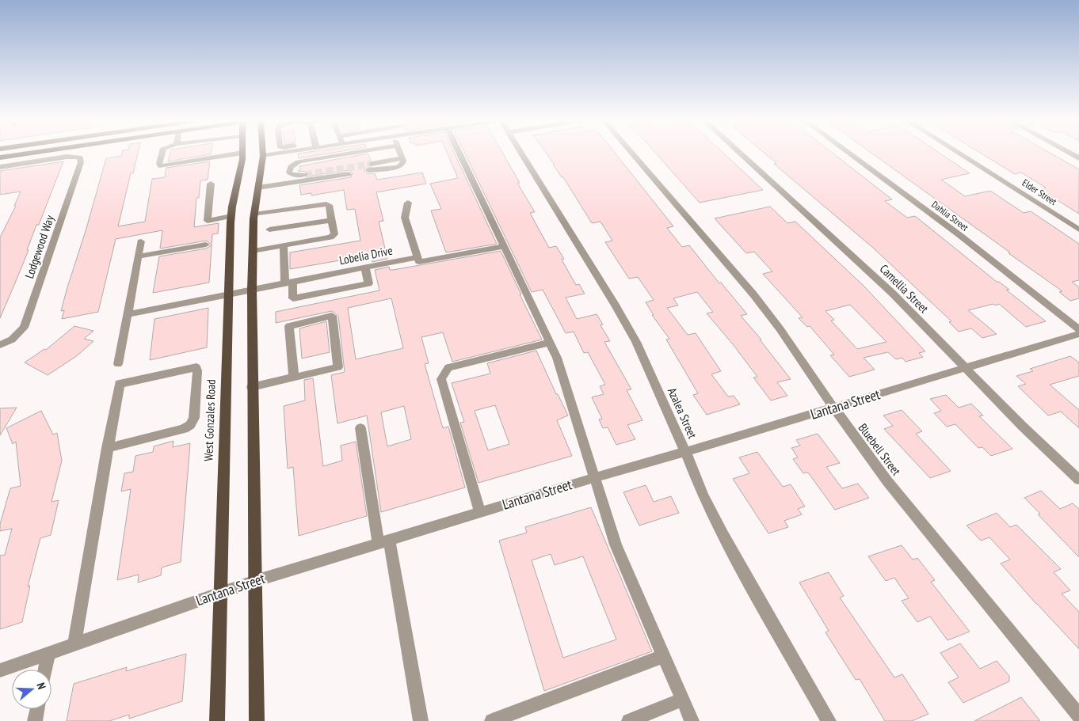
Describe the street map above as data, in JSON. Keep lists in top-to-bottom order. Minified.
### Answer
{"streets":{"main road":["West Gonzales Road"],"street":["Elder Street","Dahlia Street","Lodgewood Way","Lobelia Drive","Camellia Street","Lantana Street","Azalea Street","Bluebell Street"]},"crossings":[["Lobelia Drive","West Gonzales Road"],["Camellia Street","Lantana Street"],["Lantana Street","Azalea Street"],["Lantana Street","West Gonzales Road"],["Lantana Street","Bluebell Street"]],"north":"right"}
